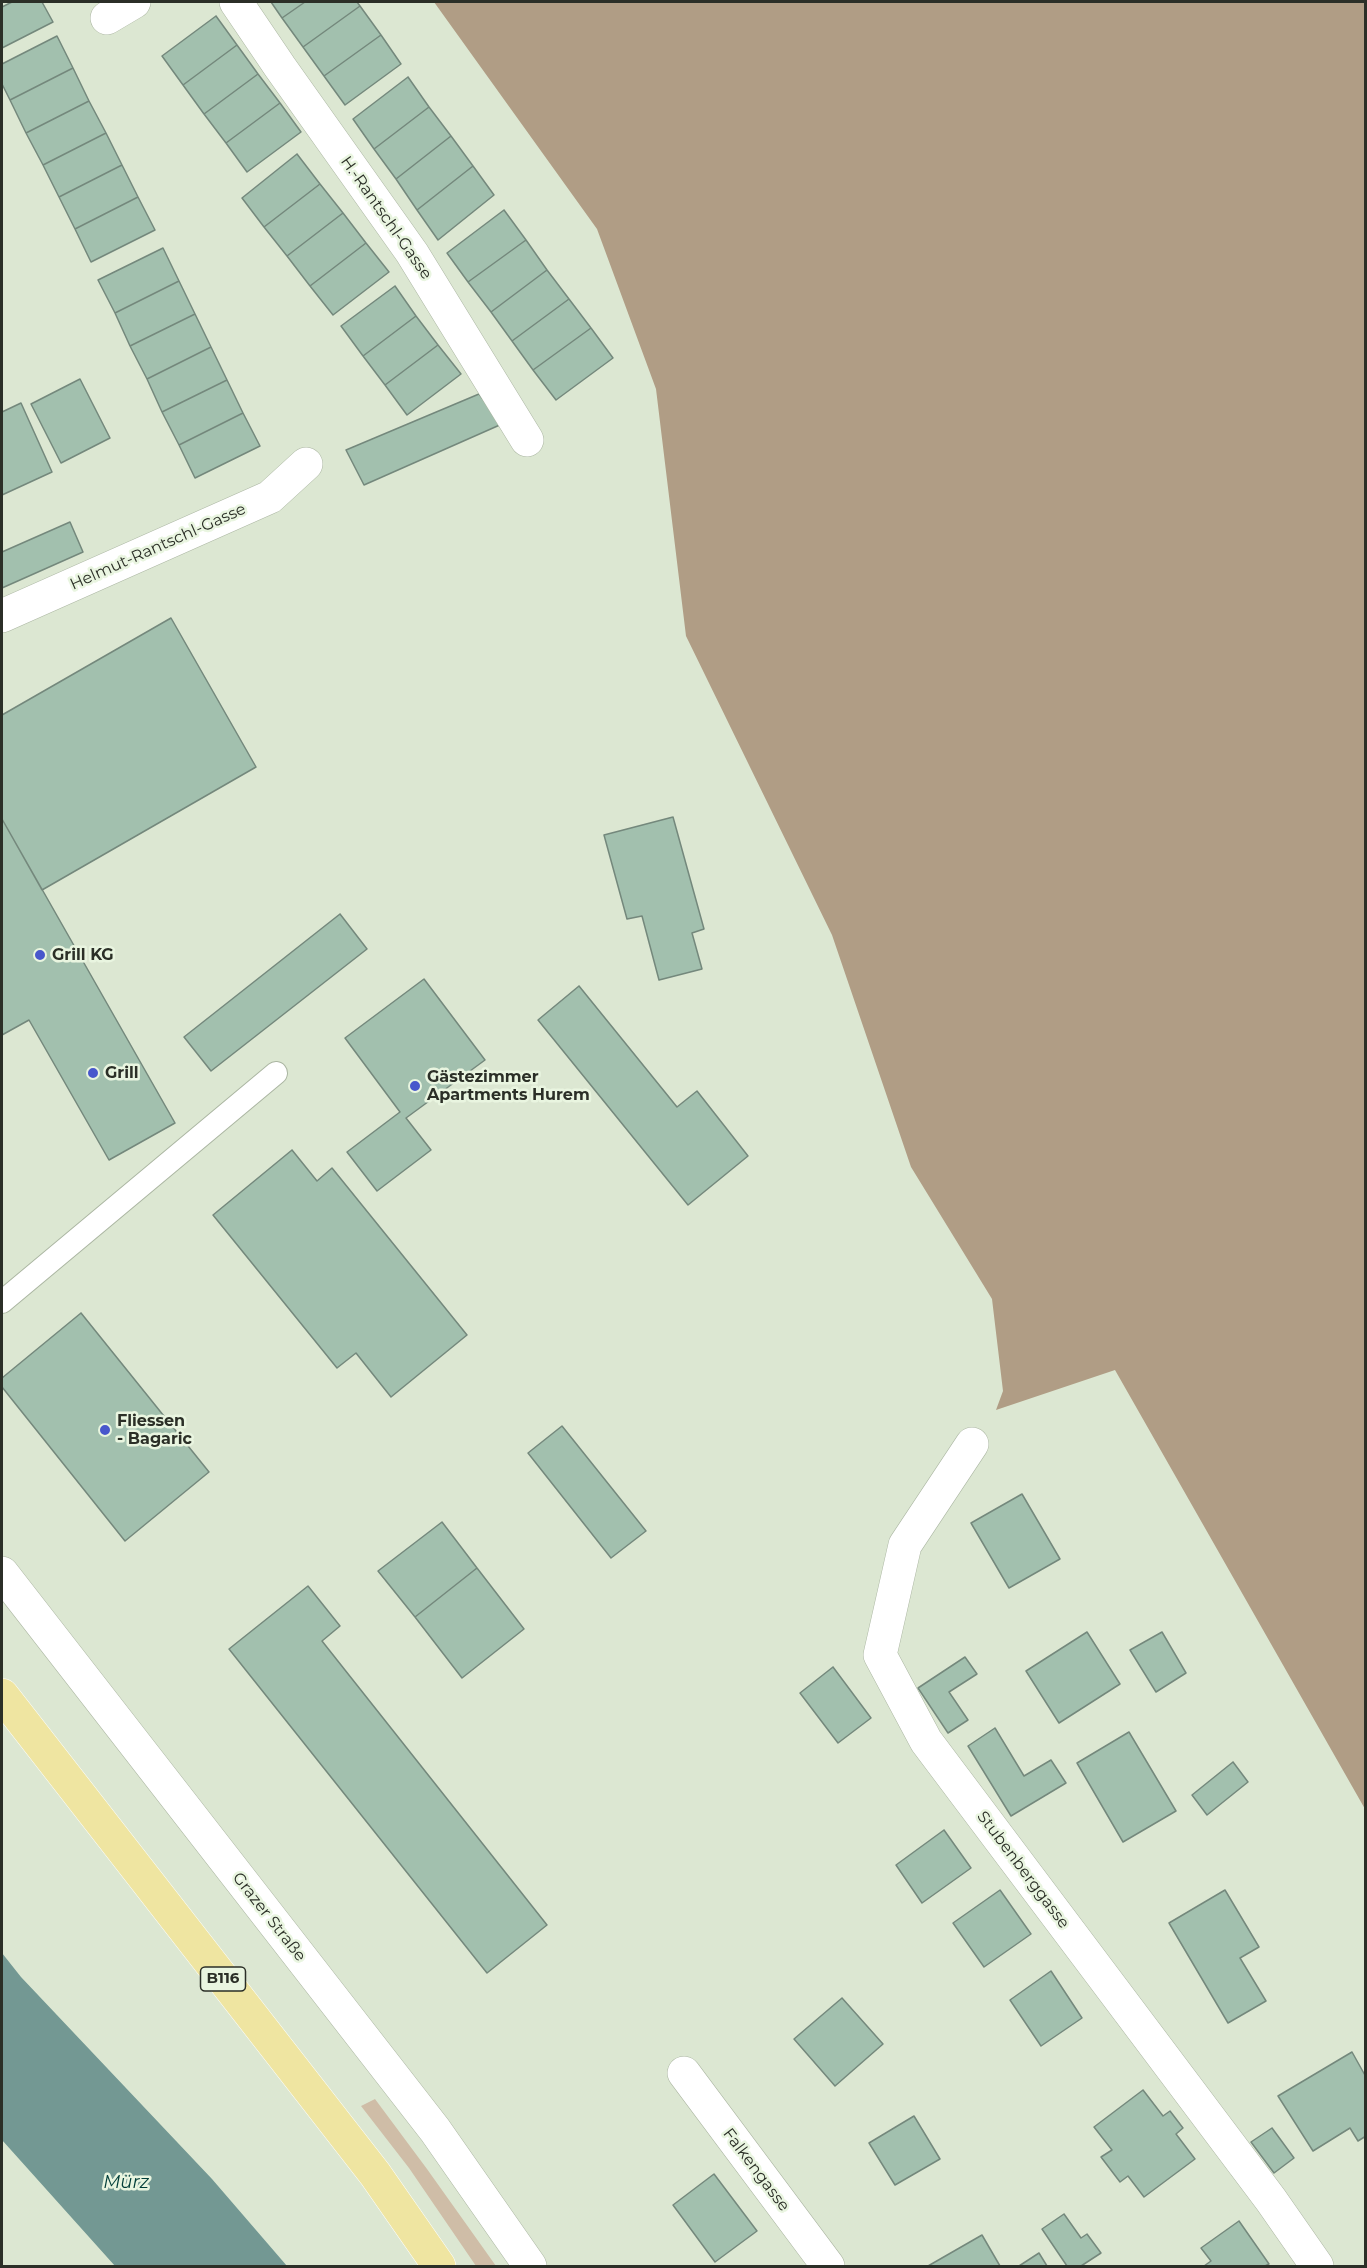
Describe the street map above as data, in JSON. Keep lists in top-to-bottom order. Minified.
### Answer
{"streets":{"main road":["B116"],"street":["H.-Rantschl-Gasse","Helmut-Rantschl-Gasse","Stubenberggasse","Grazer Straße","Falkengasse"]},"water":["Mürz"],"places":["Grill KG","Grill","Gästezimmer Apartments Hurem","Fliessen - Bagaric"]}
